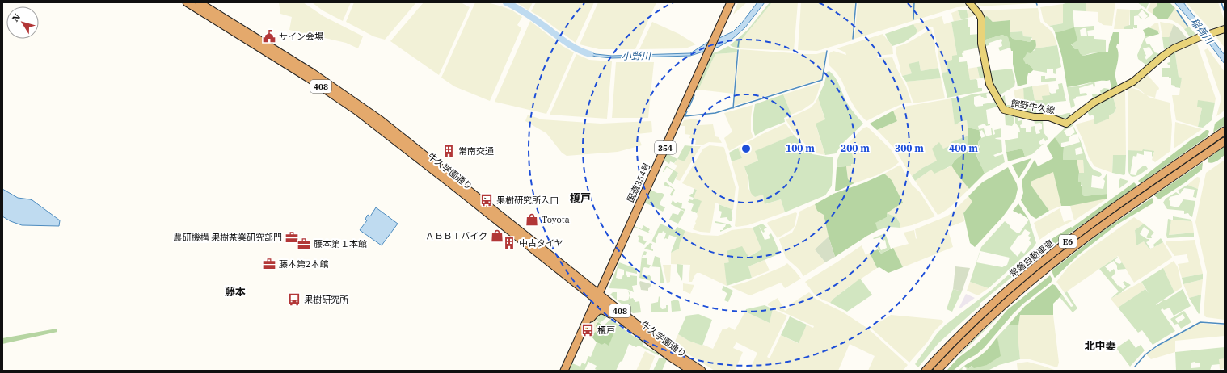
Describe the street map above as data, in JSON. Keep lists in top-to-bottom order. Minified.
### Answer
{"streets":{"highway":["408","354","牛久学園通り","国道354号","E6","常磐自動車道"],"main road":["館野牛久線"]},"crossings":[["牛久学園通り","国道354号"]],"districts":["榎戸","藤本","北中妻"],"water":["稲荷川","小野川"],"places":{"public building":["サイン会場"],"building":["常南交通","中古タイヤ"],"bus stop":["果樹研究所入口","果樹研究所","榎戸"],"shop":["Toyota","ＡＢＢＴバイク"],"office":["農研機構 果樹茶業研究部門","藤本第１本館","藤本第2本館"]},"north":"top left","rings":["100 m","200 m","300 m","400 m"]}
